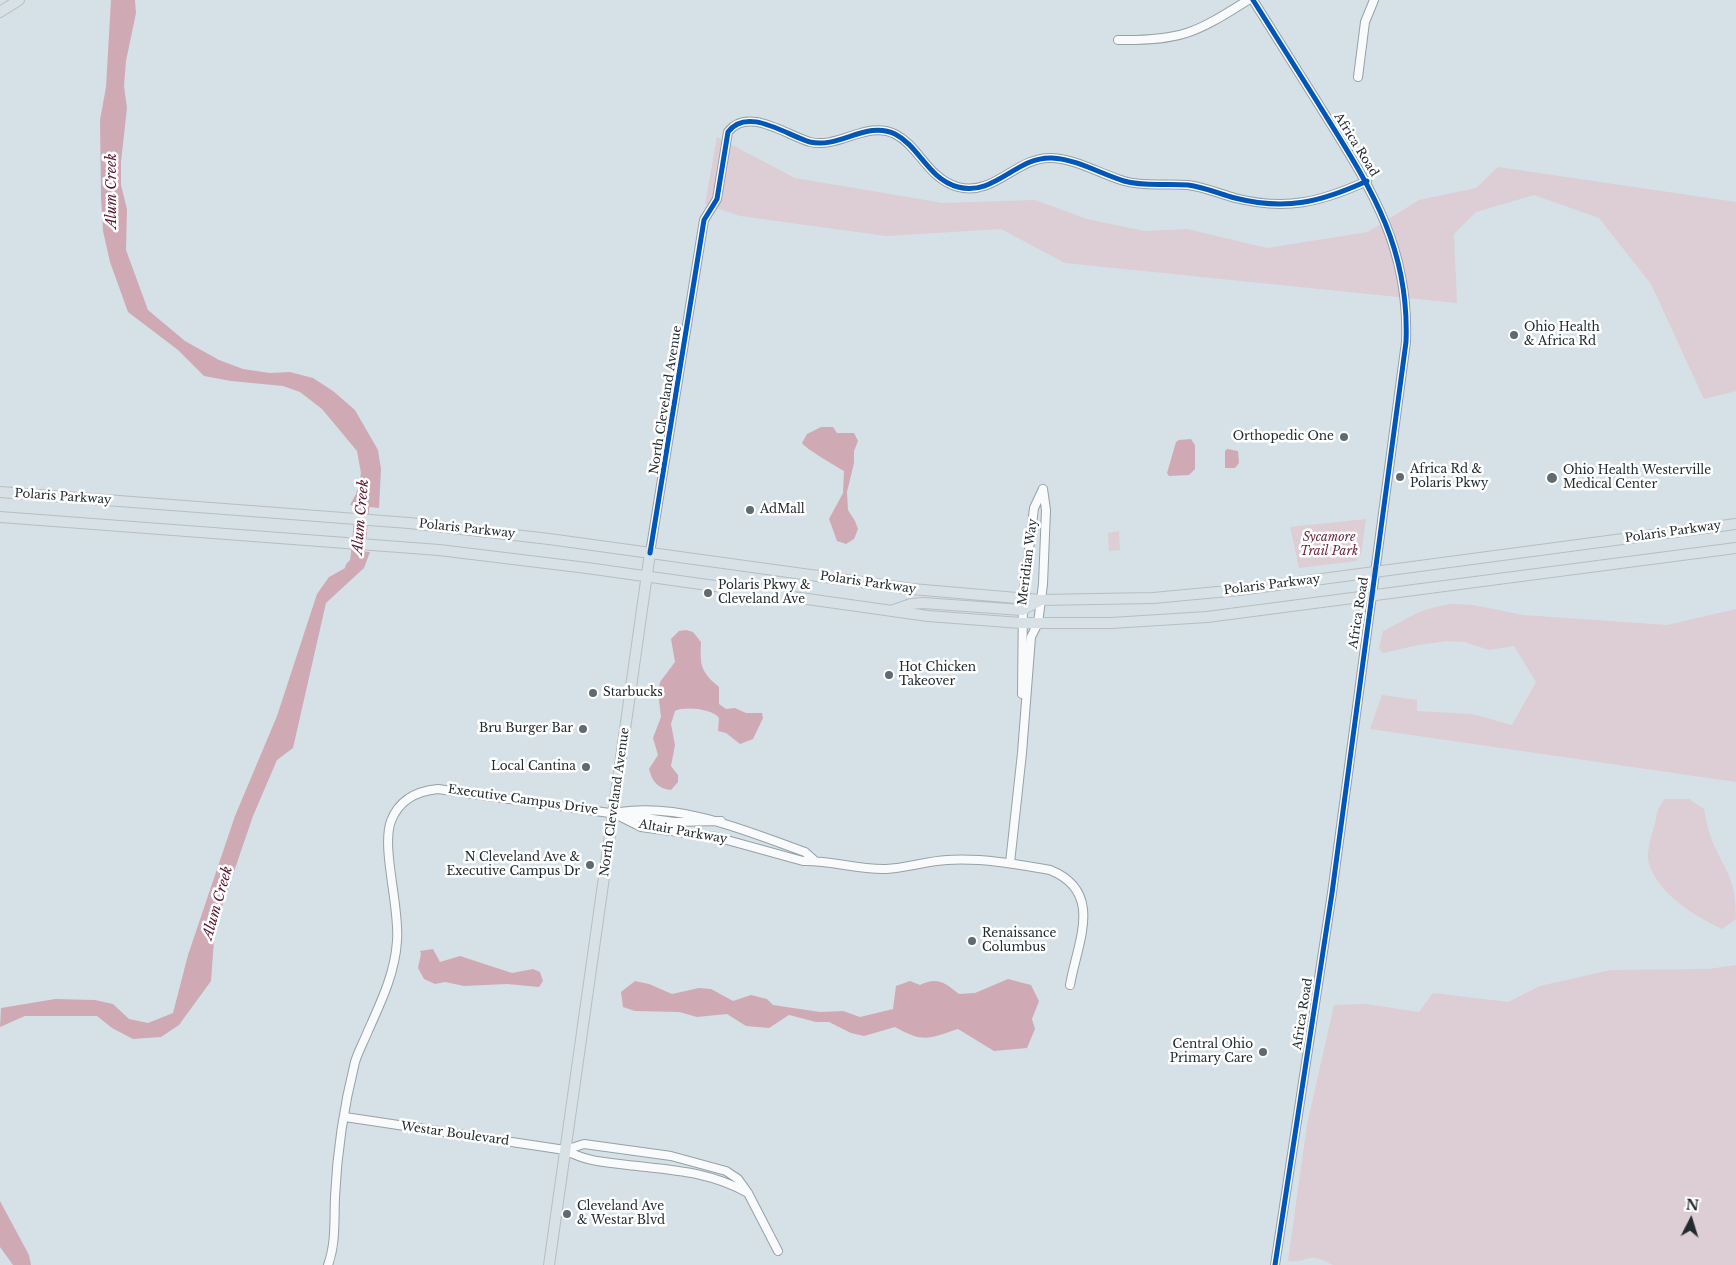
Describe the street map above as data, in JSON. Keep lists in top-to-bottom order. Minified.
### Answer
{"streets":{"main road":["North Cleveland Avenue","Polaris Parkway"],"street":["Africa Road","Meridian Way","Executive Campus Drive","Altair Parkway","Westar Boulevard"]},"crossings":[["Africa Road","North Cleveland Avenue"],["Africa Road","Polaris Parkway"],["North Cleveland Avenue","Polaris Parkway"],["North Cleveland Avenue","Executive Campus Drive"],["North Cleveland Avenue","Altair Parkway"],["North Cleveland Avenue","Westar Boulevard"],["Polaris Parkway","Meridian Way"],["Meridian Way","Altair Parkway"],["Executive Campus Drive","Altair Parkway"],["Executive Campus Drive","Westar Boulevard"]],"water":["Alum Creek"],"parks":["Sycamore Trail Park"],"places":["Ohio Health & Africa Rd","Orthopedic One","Africa Rd & Polaris Pkwy","Ohio Health Westerville Medical Center","AdMall","Polaris Pkwy & Cleveland Ave","Hot Chicken Takeover","Starbucks","Bru Burger Bar","Local Cantina","N Cleveland Ave & Executive Campus Dr","Renaissance Columbus","Central Ohio Primary Care","Cleveland Ave & Westar Blvd"],"north":"top"}
